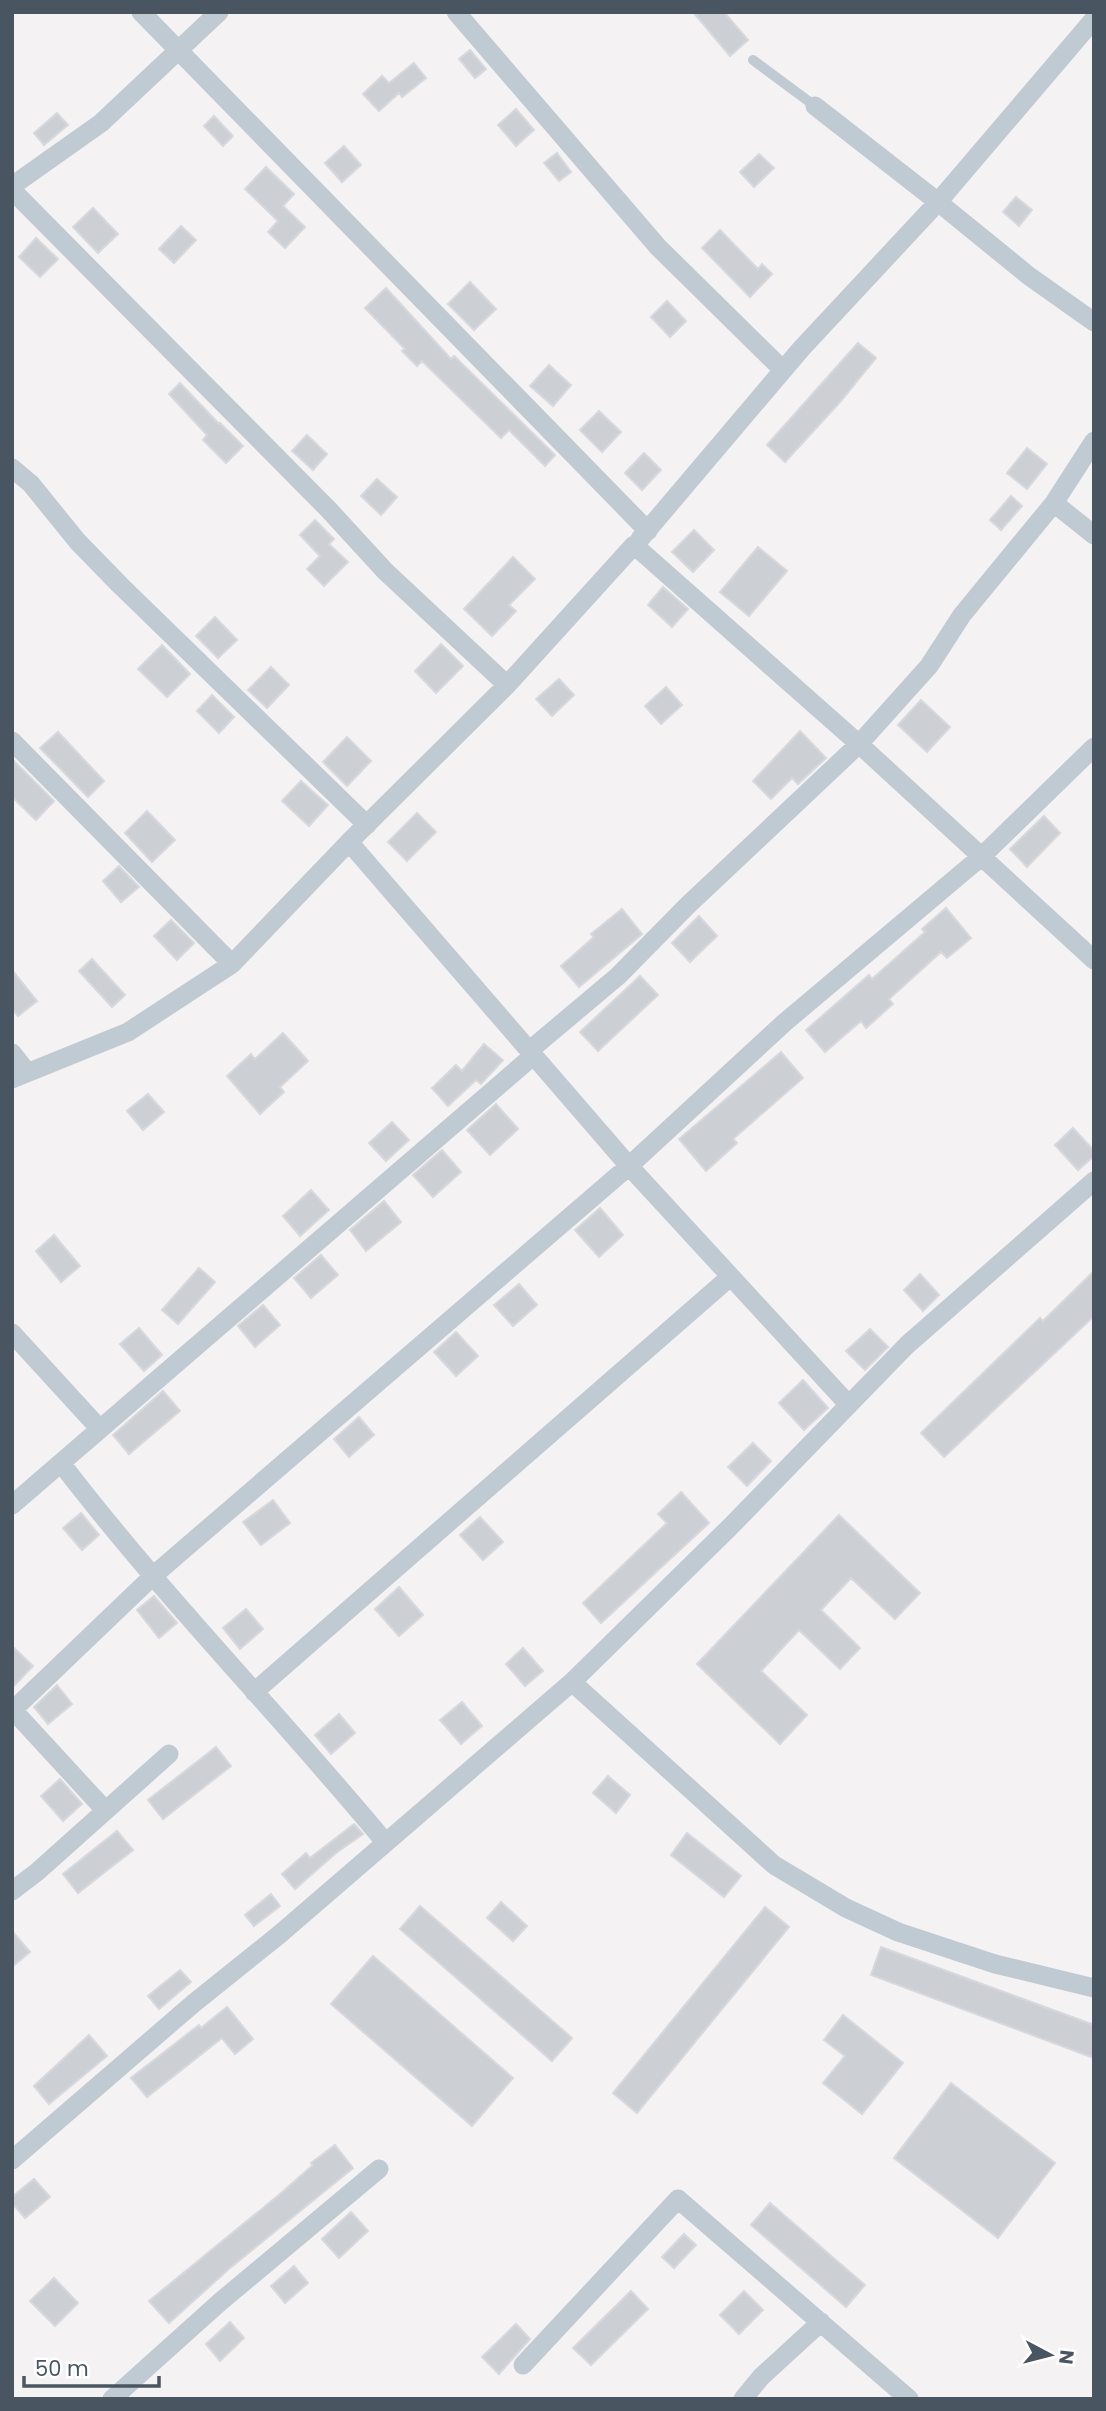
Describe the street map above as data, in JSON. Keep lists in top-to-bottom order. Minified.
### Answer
{"scale_bar":"50 m","north":"right"}
